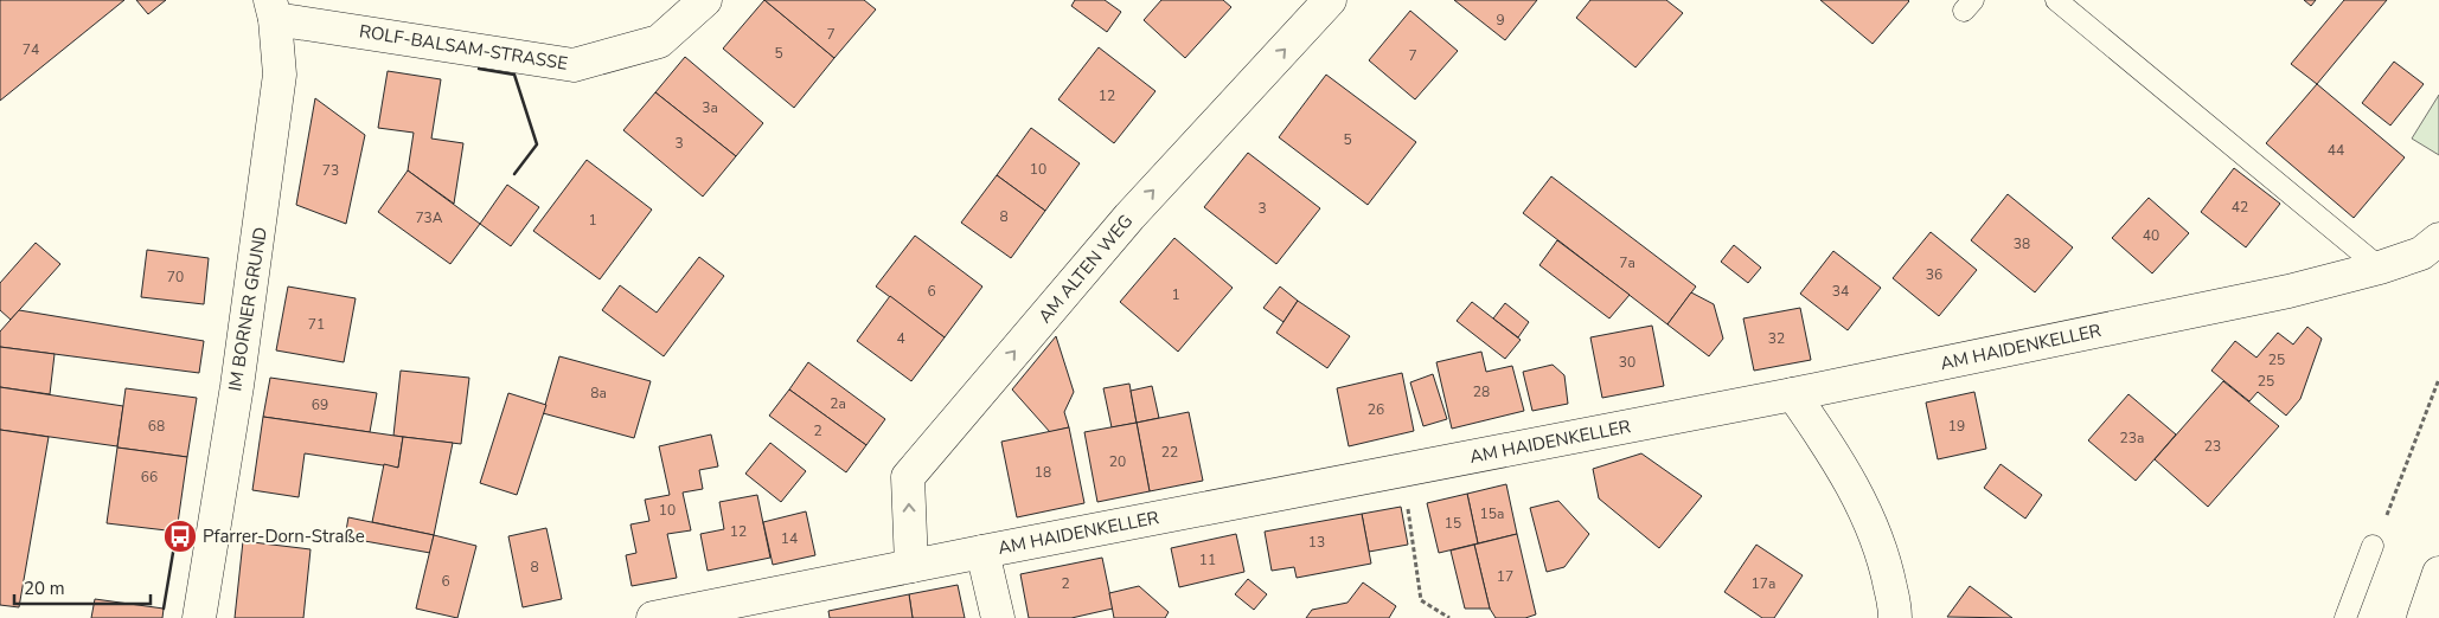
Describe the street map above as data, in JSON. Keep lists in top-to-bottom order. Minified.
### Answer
{"streets":{"main road":["ROLF-BALSAM-STRASSE","AM ALTEN WEG","IM BORNER GRUND","AM HAIDENKELLER"]},"crossings":[["ROLF-BALSAM-STRASSE","IM BORNER GRUND"],["AM ALTEN WEG","AM HAIDENKELLER"]],"one_way":["AM ALTEN WEG"],"places":{"bus stop":["Pfarrer-Dorn-Straße"]},"house_numbers":["9","7","74","5","7","12","3a","5","3","44","10","73","42","3","8","73A","1","40","38","7a","36","70","6","34","1","71","4","32","25","30","25","28","8a","2a","69","26","68","19","2","23a","23","22","20","18","66","10","15a","15","12","14","13","11","8","17","6","2","17a"],"scale_bar":"20 m"}
